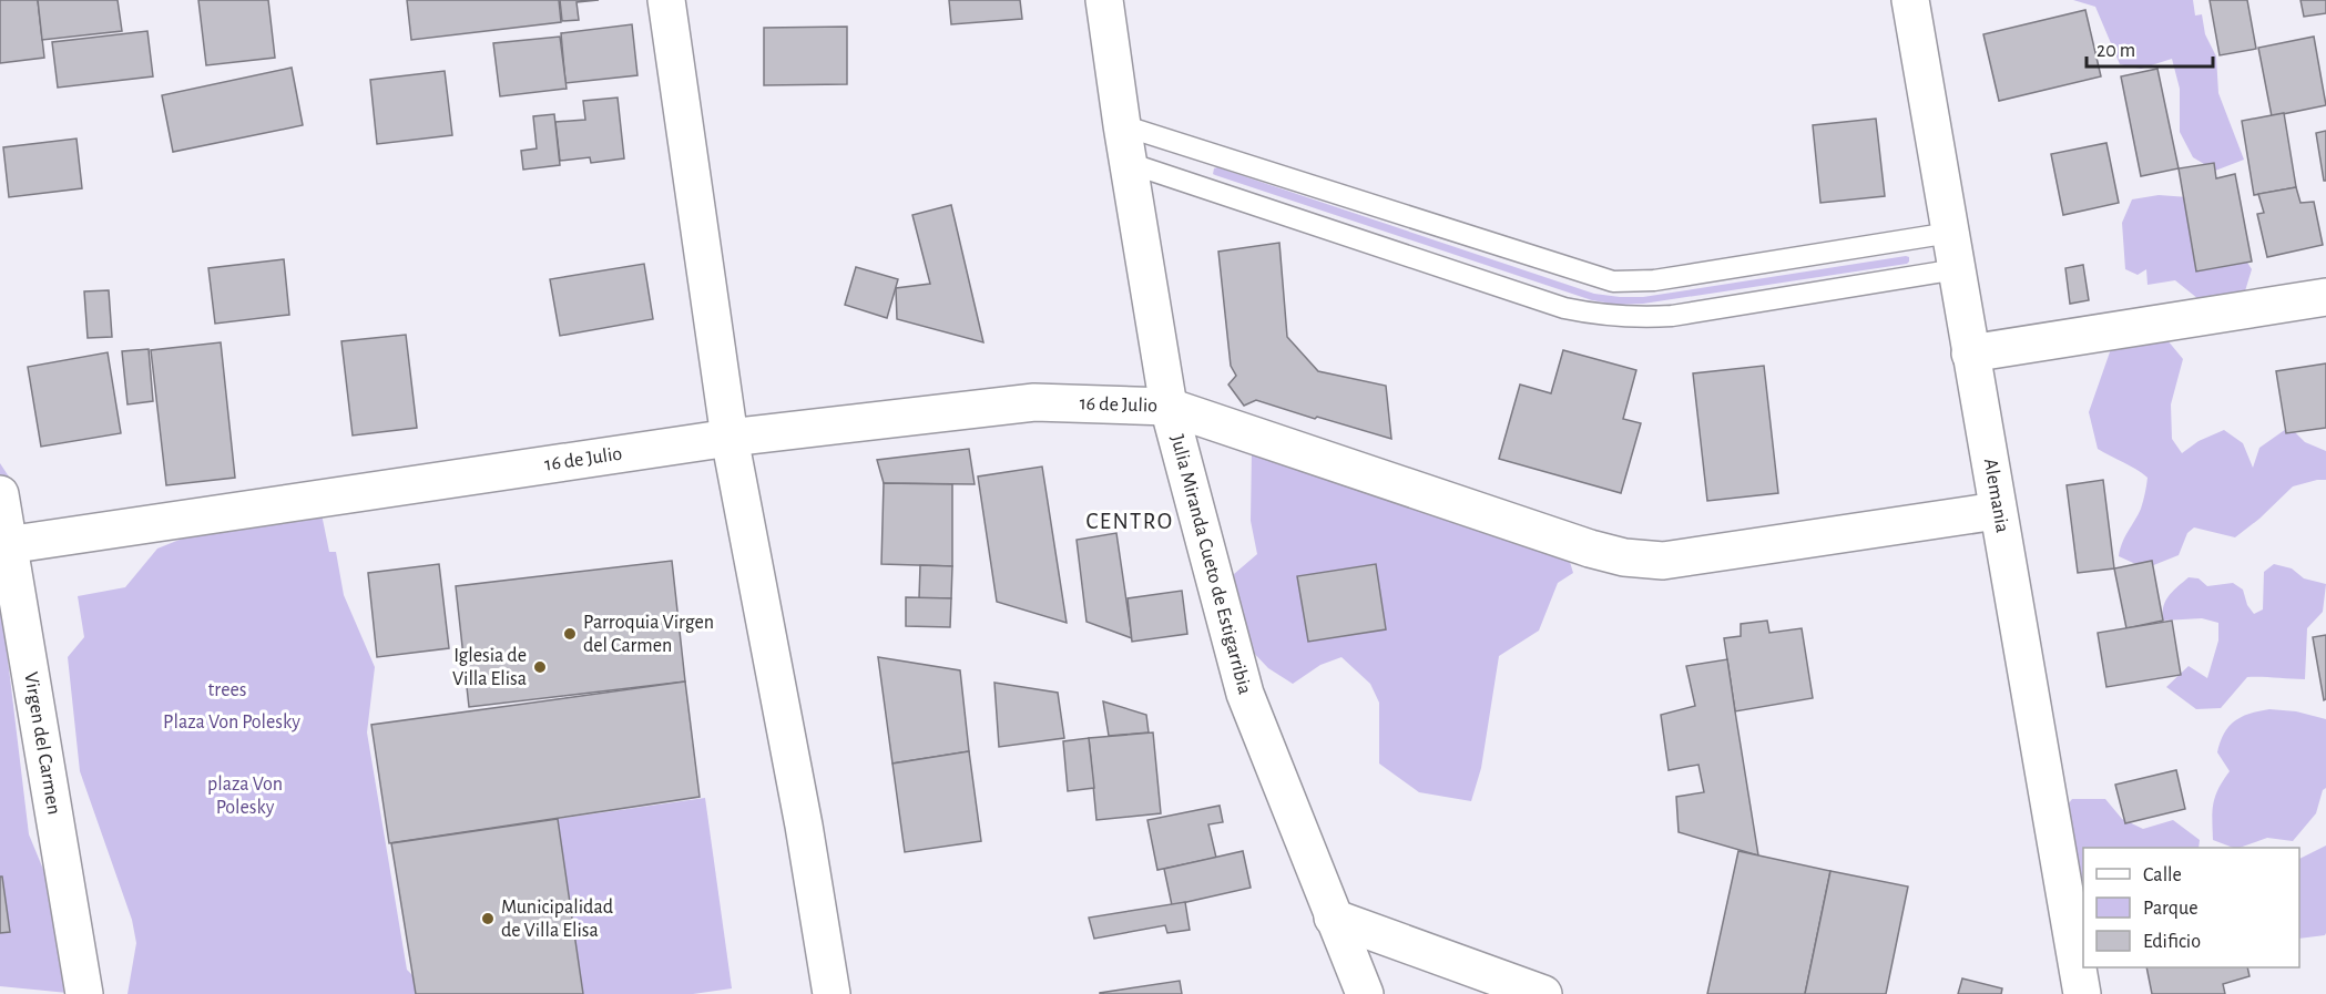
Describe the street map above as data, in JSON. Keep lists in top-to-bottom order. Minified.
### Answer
{"streets":{"street":["16 de Julio","Alemania","Julia Miranda Cueto de Estigarribia","Virgen del Carmen"]},"crossings":[["16 de Julio","Alemania"],["16 de Julio","Julia Miranda Cueto de Estigarribia"],["16 de Julio","Virgen del Carmen"]],"districts":["CENTRO"],"parks":["trees","Plaza Von Polesky","plaza Von Polesky"],"places":["Parroquia Virgen del Carmen","Iglesia de Villa Elisa","Municipalidad de Villa Elisa"],"legend":["Calle","Parque","Edificio"],"scale_bar":"20 m"}
